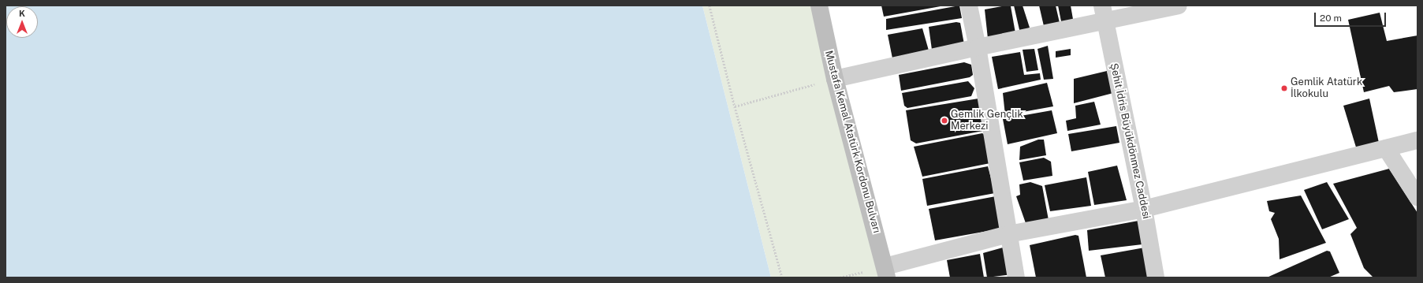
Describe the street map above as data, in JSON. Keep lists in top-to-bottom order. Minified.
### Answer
{"streets":{"street":["Şehit İdris Büyükdönmez Caddesi","Mustafa Kemal Atatürk Kordonu Bulvarı"]},"places":["Gemlik Atatürk İlkokulu","Gemlik Gençlik Merkezi"],"scale_bar":"20 m","north":"top"}
